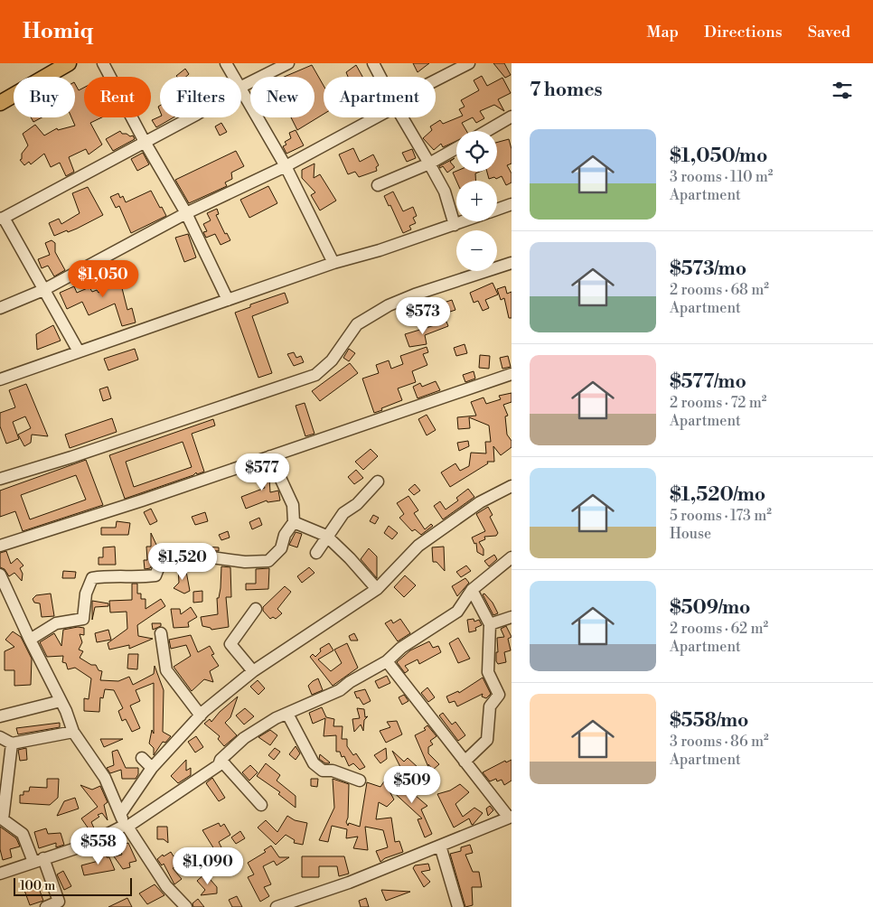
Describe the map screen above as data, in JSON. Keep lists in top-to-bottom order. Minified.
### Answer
{"scale_bar":"100 m","page":{"header":"Homiq","nav":["Map","Directions","Saved"],"heading":"7 homes","chip":["Buy","Rent","Filters","New","Apartment"],"list":[{"name":"$1,050/mo","note":"3 rooms · 110 m² · Apartment"},{"name":"$573/mo","note":"2 rooms · 68 m² · Apartment"},{"name":"$577/mo","note":"2 rooms · 72 m² · Apartment"},{"name":"$1,520/mo","note":"5 rooms · 173 m² · House"},{"name":"$509/mo","note":"2 rooms · 62 m² · Apartment"},{"name":"$558/mo","note":"3 rooms · 86 m² · Apartment"}],"map_buttons":["+","−"],"price":["$1,050","$573","$577","$1,520","$509","$558","$1,090"],"scale":"100 m"}}
